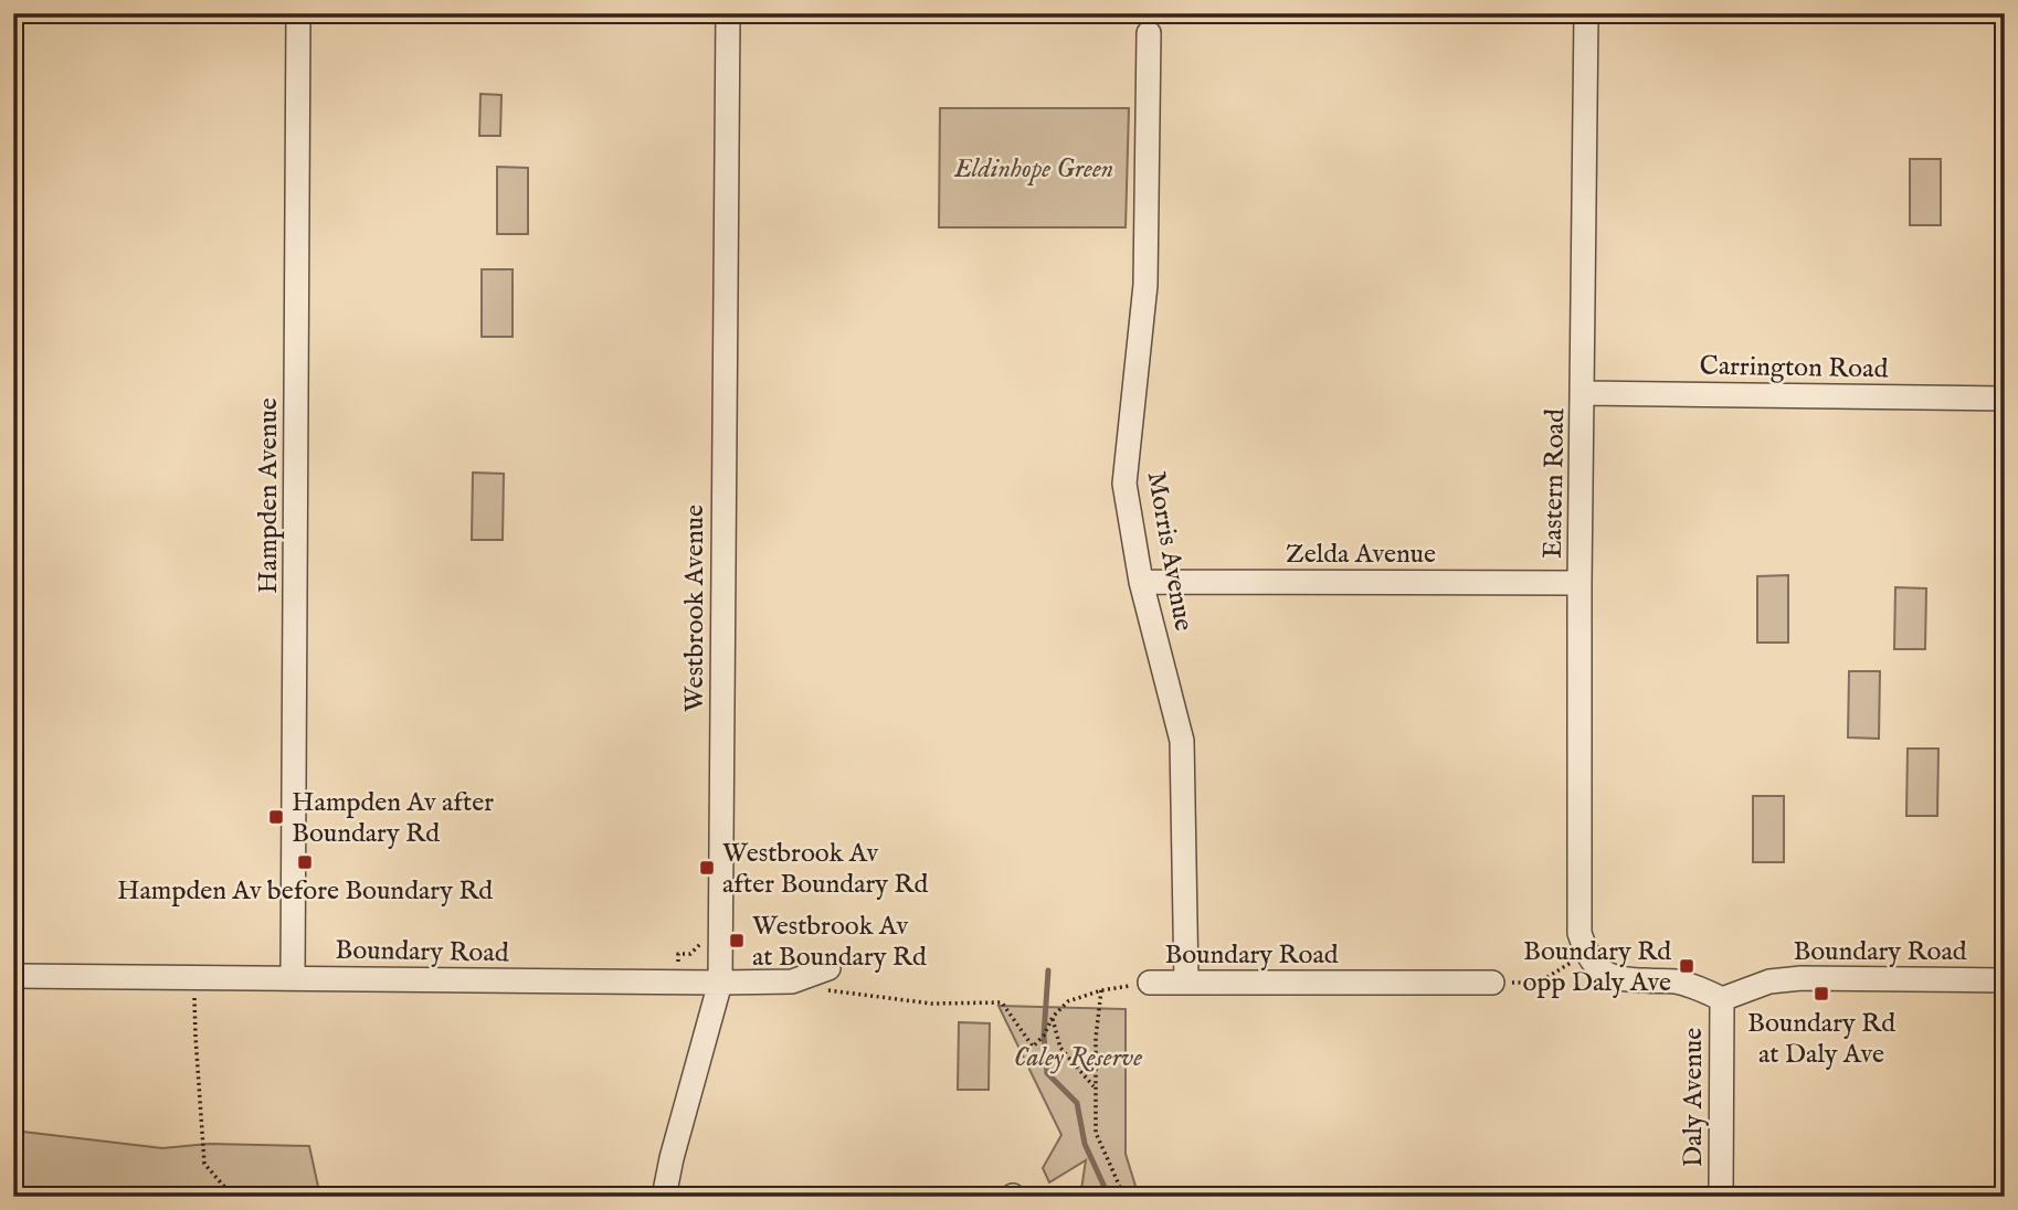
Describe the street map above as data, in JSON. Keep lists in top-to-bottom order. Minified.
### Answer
{"streets":{"street":["Carrington Road","Eastern Road","Hampden Avenue","Morris Avenue","Zelda Avenue","Westbrook Avenue","Boundary Road","Daly Avenue"]},"crossings":[["Carrington Road","Eastern Road"],["Eastern Road","Zelda Avenue"],["Hampden Avenue","Boundary Road"],["Morris Avenue","Zelda Avenue"],["Morris Avenue","Boundary Road"],["Westbrook Avenue","Boundary Road"],["Boundary Road","Daly Avenue"]],"parks":["Eldinhope Green","Caley Reserve"],"places":{"transit":["Hampden Av after Boundary Rd","Hampden Av before Boundary Rd","Westbrook Av after Boundary Rd","Westbrook Av at Boundary Rd","Boundary Rd opp Daly Ave","Boundary Rd at Daly Ave"]}}
